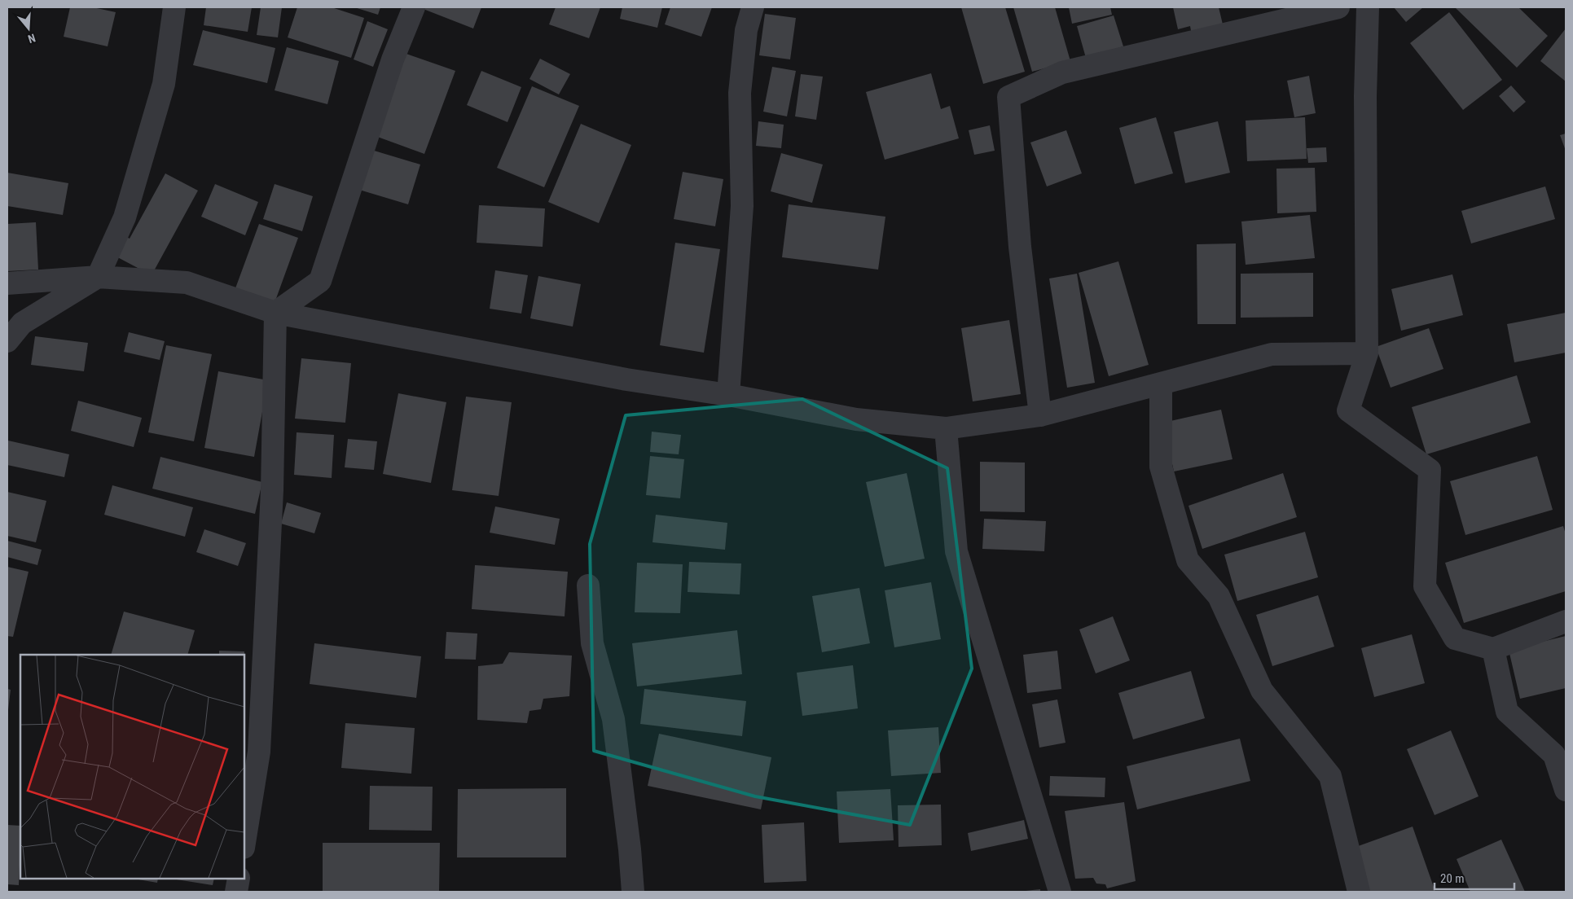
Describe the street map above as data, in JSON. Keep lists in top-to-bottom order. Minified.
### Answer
{"scale_bar":"20 m","north":"bottom"}
